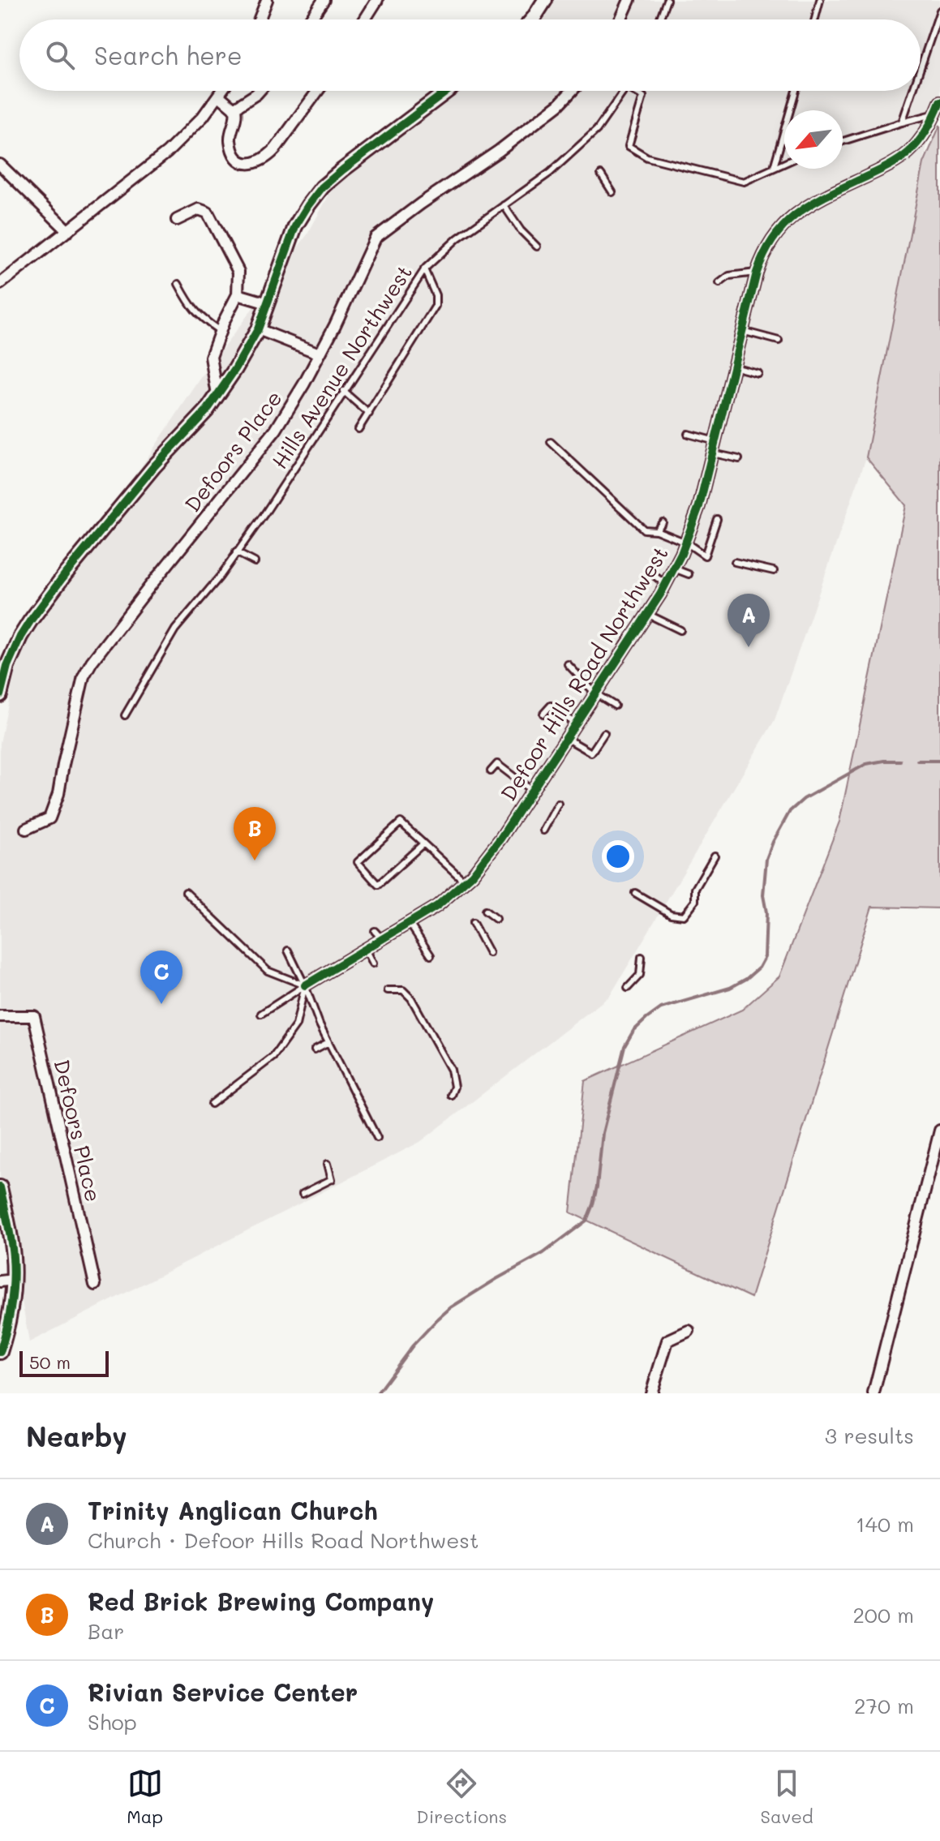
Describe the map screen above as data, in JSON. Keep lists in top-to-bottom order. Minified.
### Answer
{"streets":{"street":["Defoors Place","Defoor Hills Road Northwest"],"lane":["Hills Avenue Northwest"]},"scale_bar":"50 m","north":"bottom left","page":{"search":"Search here","pins":["A","B","C"],"scale":"50 m","heading":["Nearby","3 results"],"list":[{"mark":"A","name":"Trinity Anglican Church","note":"Church · Defoor Hills Road Northwest","value":"140 m"},{"mark":"B","name":"Red Brick Brewing Company","note":"Bar","value":"200 m"},{"mark":"C","name":"Rivian Service Center","note":"Shop","value":"270 m"}],"nav":["Map","Directions","Saved"]}}
